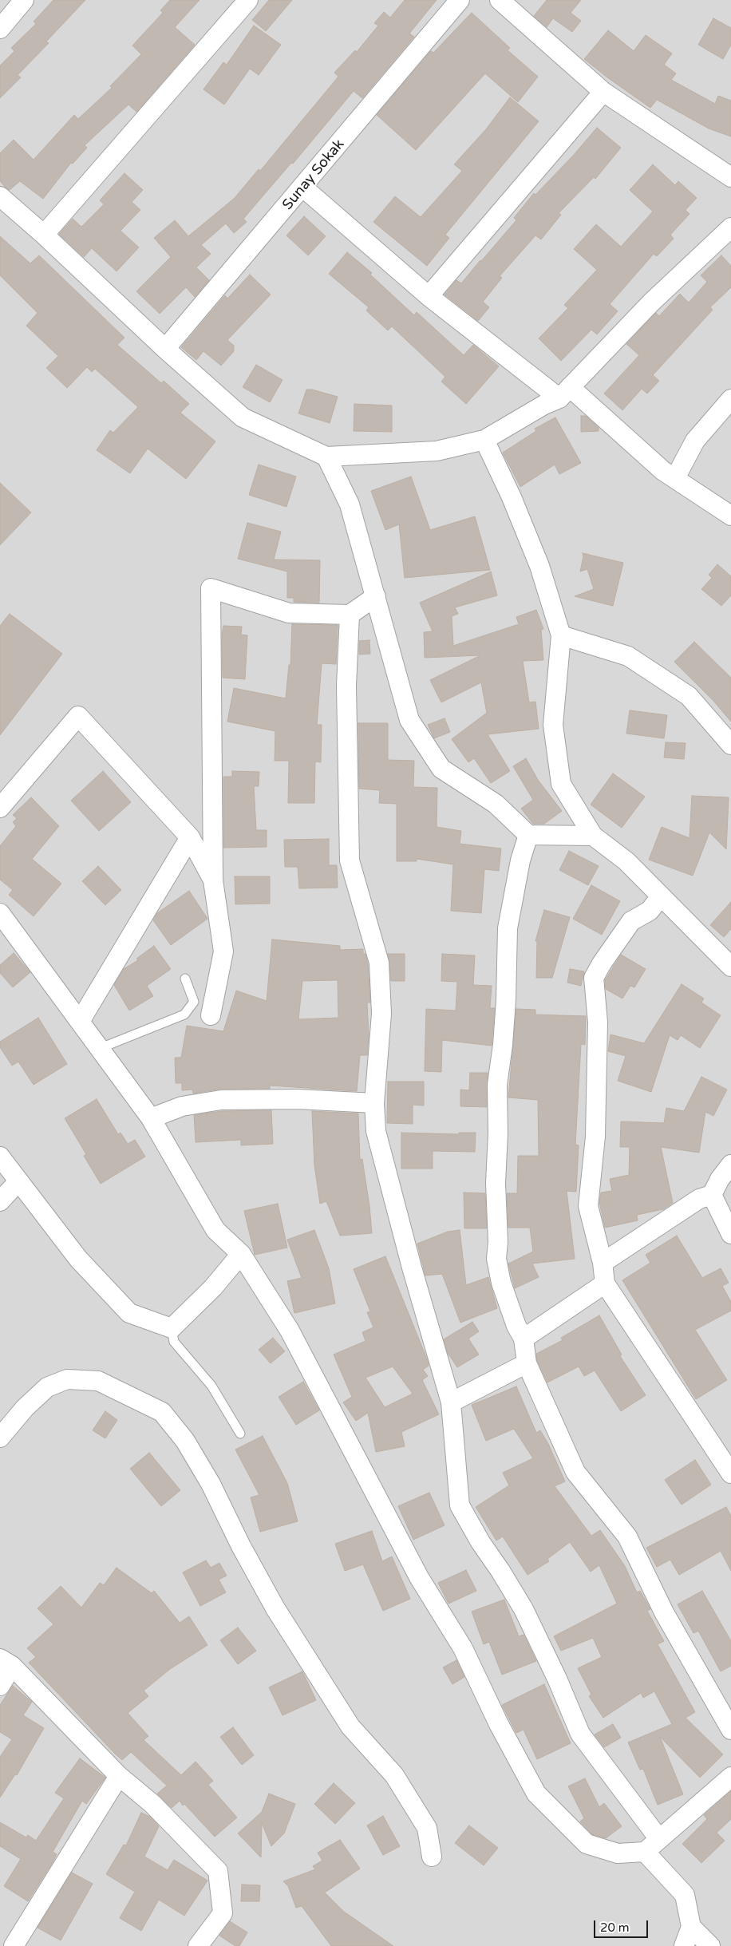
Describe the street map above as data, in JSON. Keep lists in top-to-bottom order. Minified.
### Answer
{"streets":{"street":["Sunay Sokak"]},"scale_bar":"20 m"}
